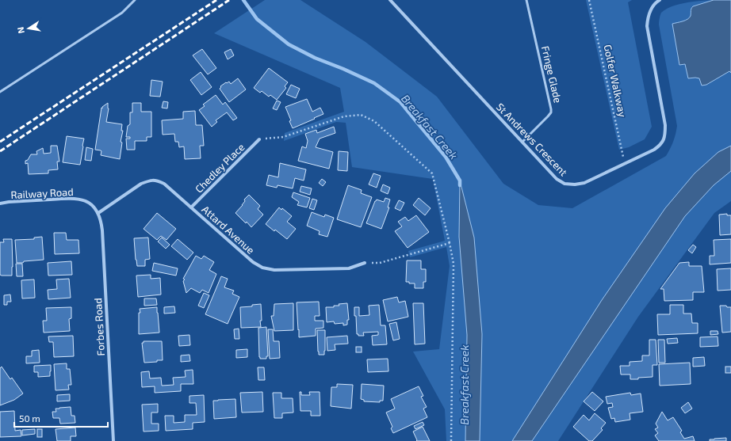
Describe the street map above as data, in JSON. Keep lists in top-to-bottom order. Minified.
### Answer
{"streets":{"street":["St Andrews Crescent","Chedley Place","Railway Road","Attard Avenue","Forbes Road"],"lane":["Fringe Glade"],"path":["Golfer Walkway"]},"crossings":[["Fringe Glade","St Andrews Crescent"],["Golfer Walkway","St Andrews Crescent"],["Chedley Place","Attard Avenue"],["Railway Road","Attard Avenue"],["Railway Road","Forbes Road"],["Attard Avenue","Forbes Road"]],"water":["Breakfast Creek"],"scale_bar":"50 m","north":"left"}
